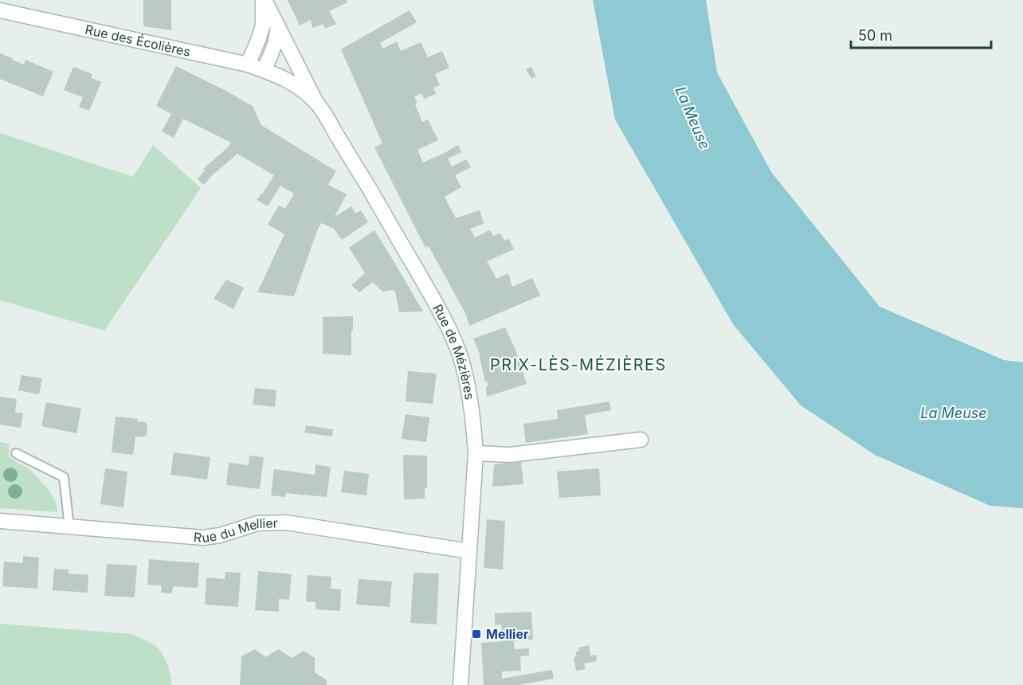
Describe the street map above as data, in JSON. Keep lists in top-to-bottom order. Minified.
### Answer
{"streets":{"street":["Rue des Écolières","Rue de Mézières","Rue du Mellier"]},"crossings":[["Rue des Écolières","Rue de Mézières"],["Rue de Mézières","Rue du Mellier"]],"districts":["PRIX-LÈS-MÉZIÈRES"],"water":["La Meuse"],"places":{"transit":["Mellier"]},"scale_bar":"50 m"}
